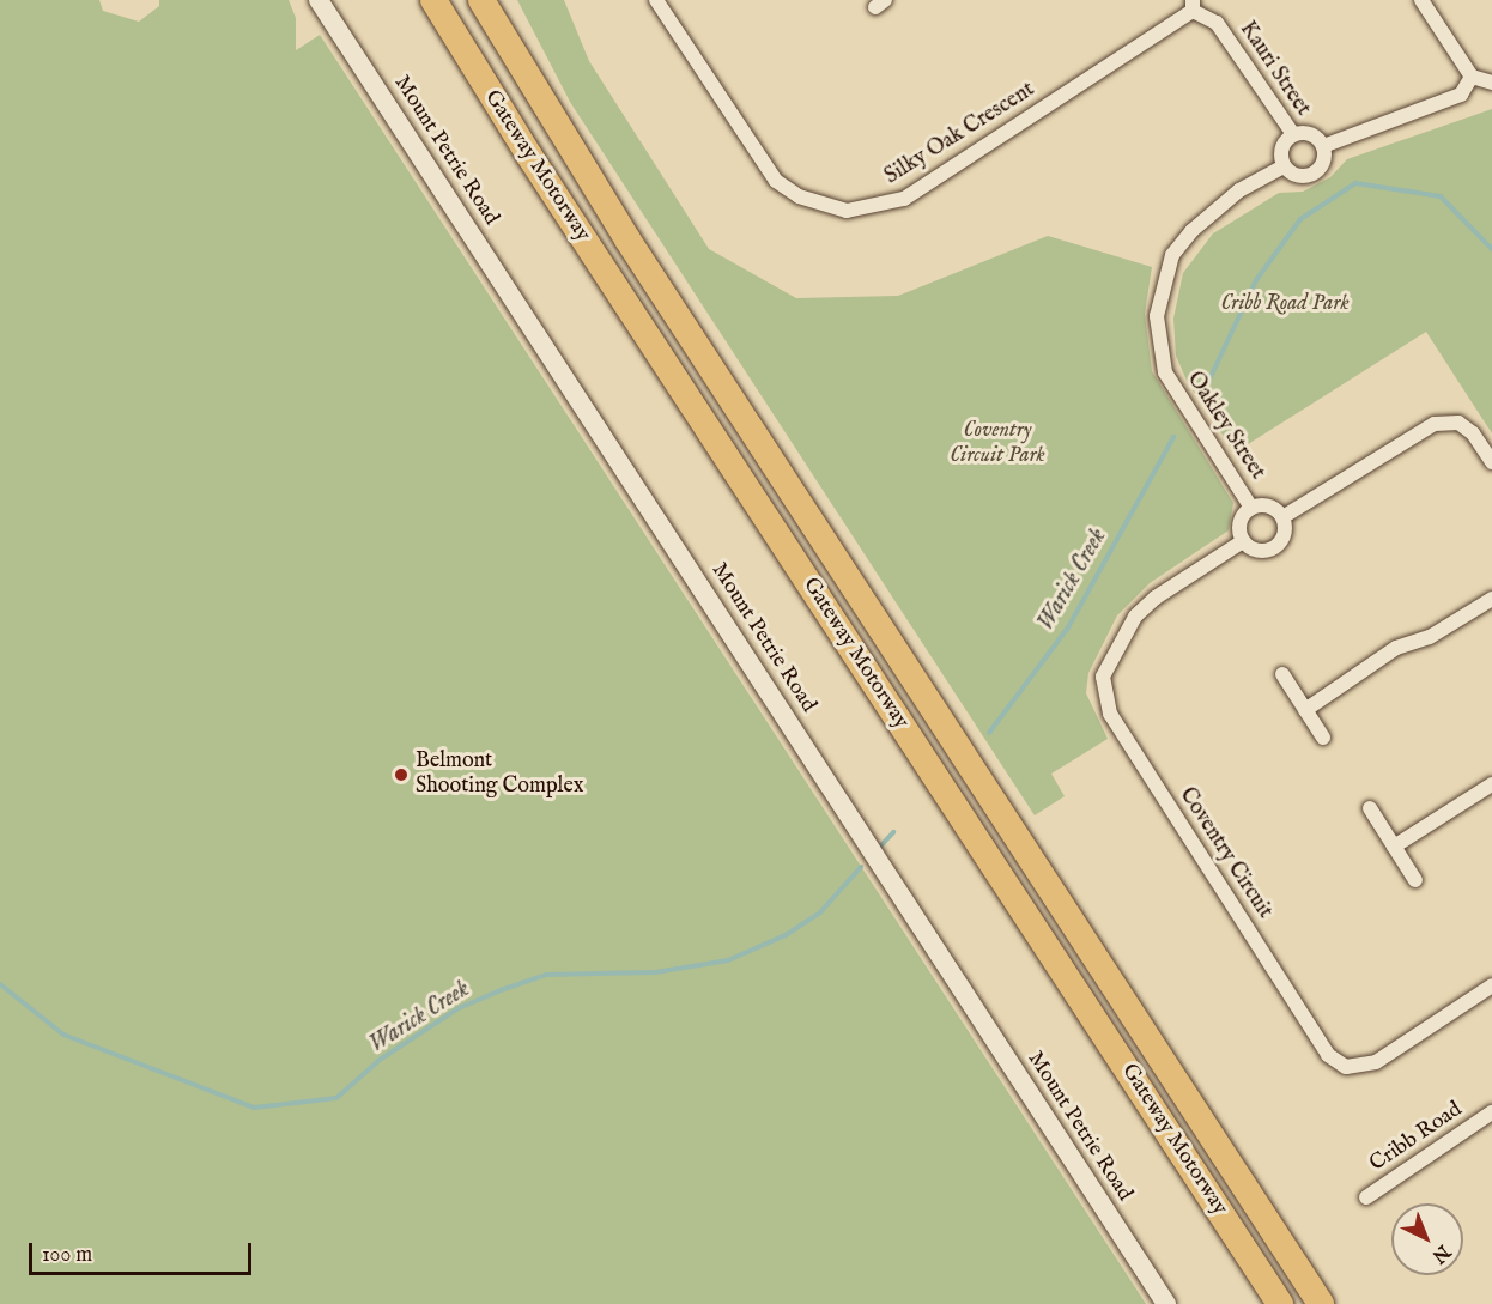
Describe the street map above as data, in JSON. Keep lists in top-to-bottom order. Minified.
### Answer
{"streets":{"highway":["Gateway Motorway"],"street":["Kauri Street","Silky Oak Crescent","Mount Petrie Road","Oakley Street","Coventry Circuit","Cribb Road"]},"crossings":[["Kauri Street","Silky Oak Crescent"],["Kauri Street","Oakley Street"],["Oakley Street","Coventry Circuit"]],"water":["Warick Creek"],"parks":["Cribb Road Park","Coventry Circuit Park"],"places":["Belmont Shooting Complex"],"scale_bar":"100 m","north":"bottom right"}
